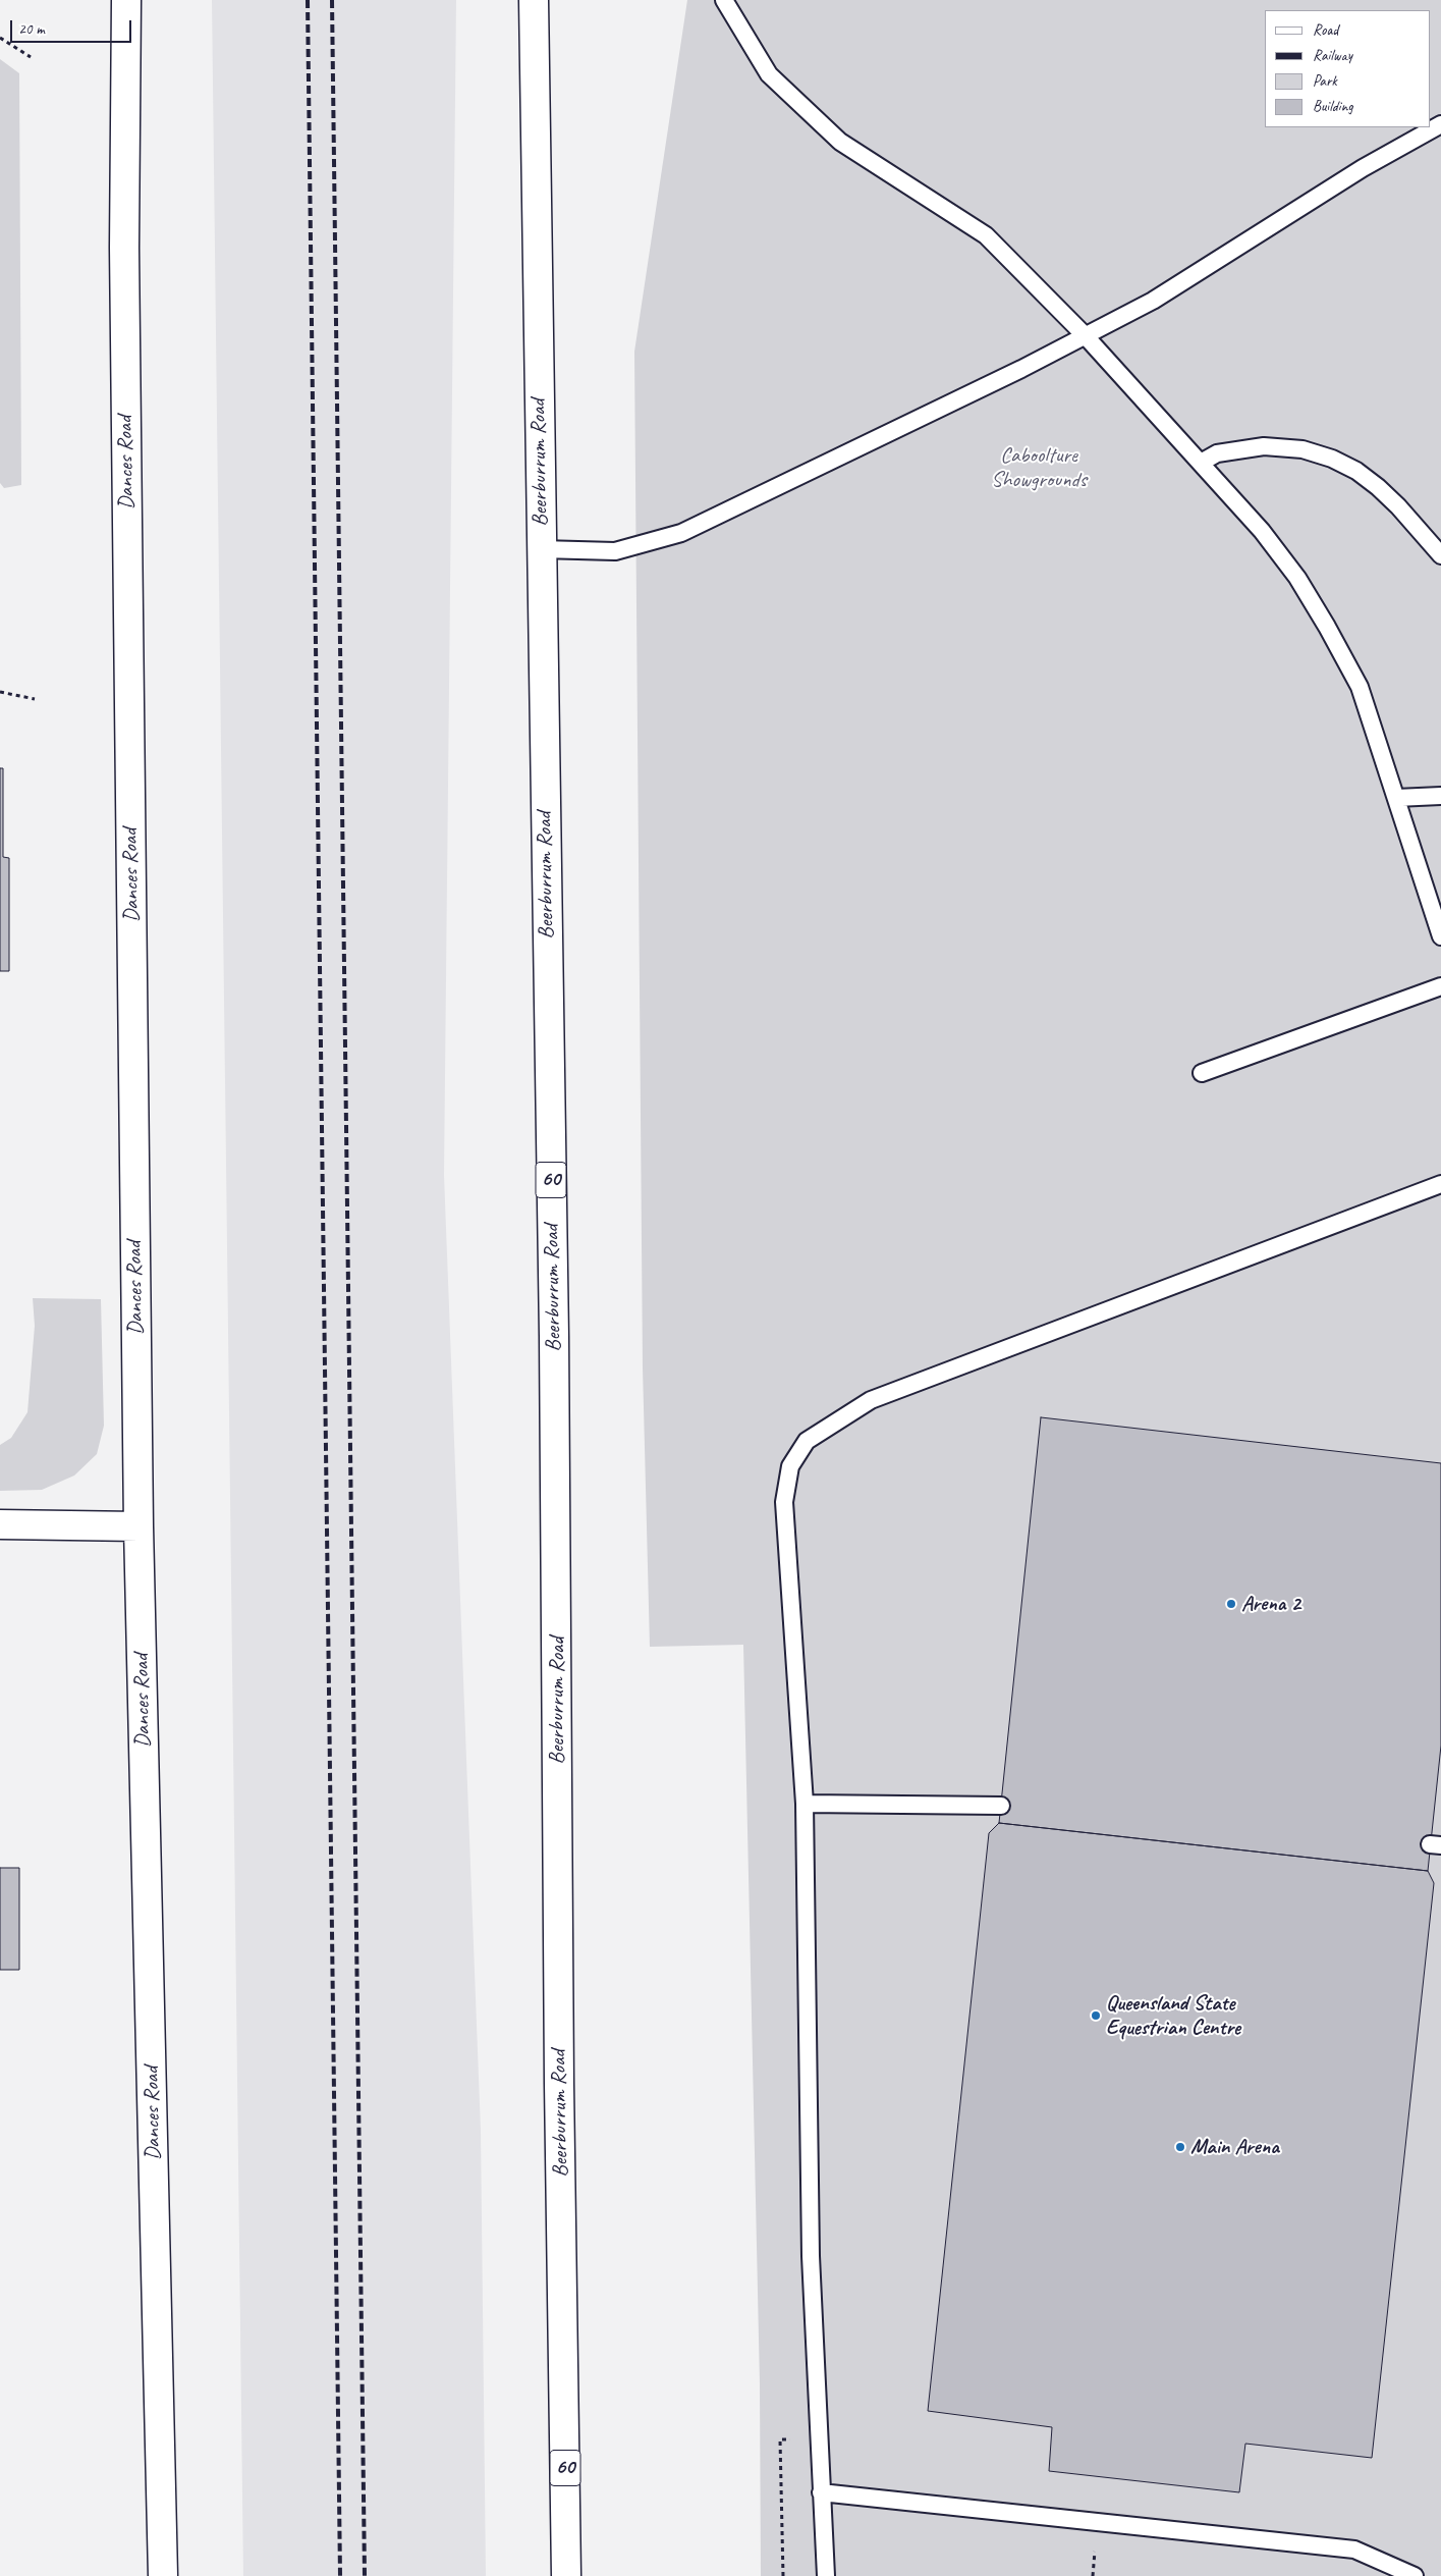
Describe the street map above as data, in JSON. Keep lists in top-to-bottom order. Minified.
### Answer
{"streets":{"street":["Dances Road","Beerburrum Road","60"]},"parks":["Caboolture Showgrounds"],"places":["Arena 2","Queensland State Equestrian Centre","Main Arena"],"legend":["Road","Railway","Park","Building"],"scale_bar":"20 m"}
